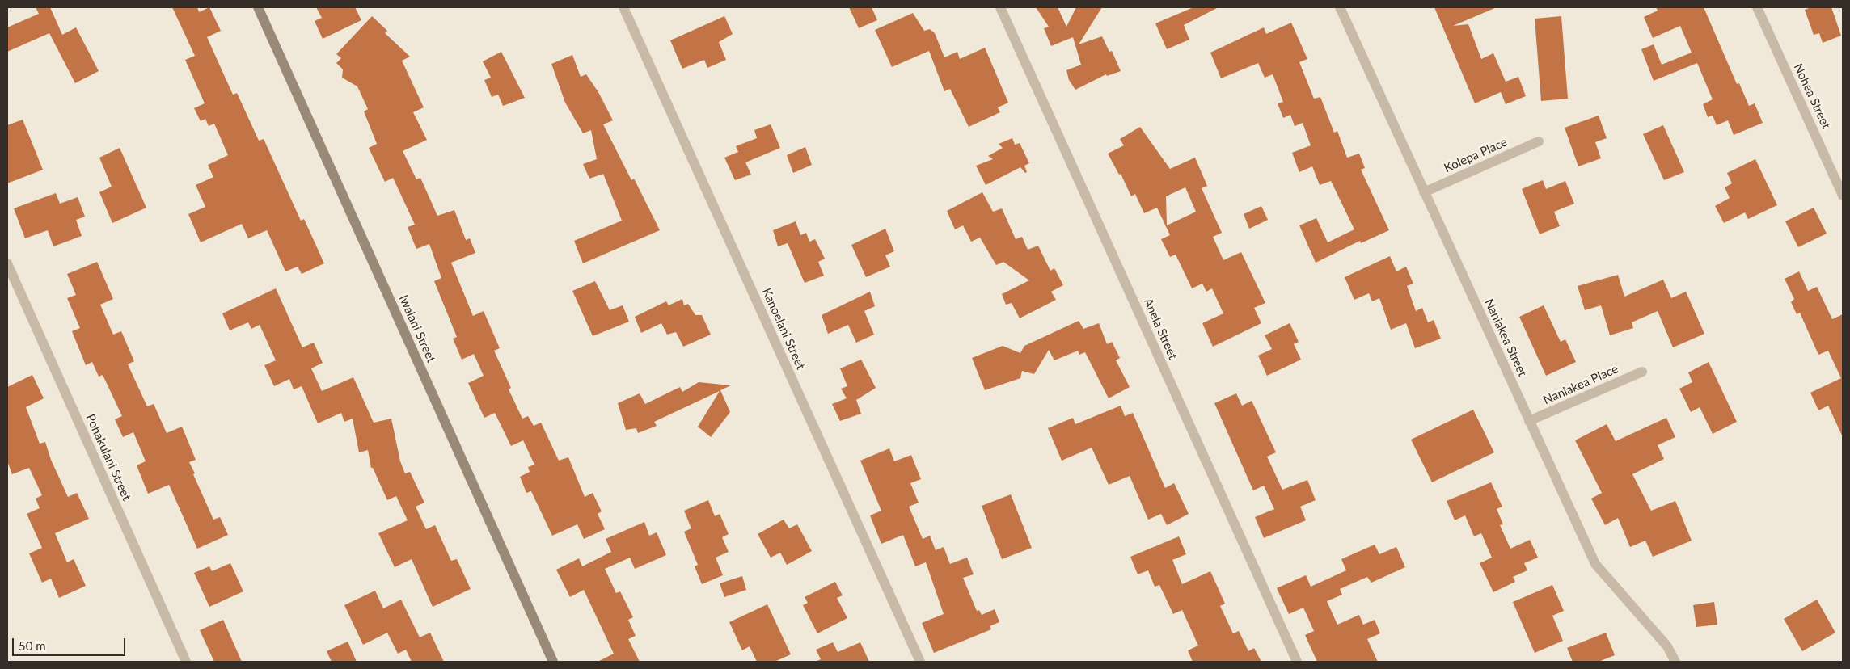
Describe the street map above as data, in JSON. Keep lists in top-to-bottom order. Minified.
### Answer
{"streets":{"street":["Nohea Street","Kolepa Place","Iwalani Street","Kanoelani Street","Anela Street","Naniakea Street","Naniakea Place","Pohakulani Street"]},"crossings":[["Kolepa Place","Naniakea Street"],["Naniakea Street","Naniakea Place"]],"scale_bar":"50 m"}
